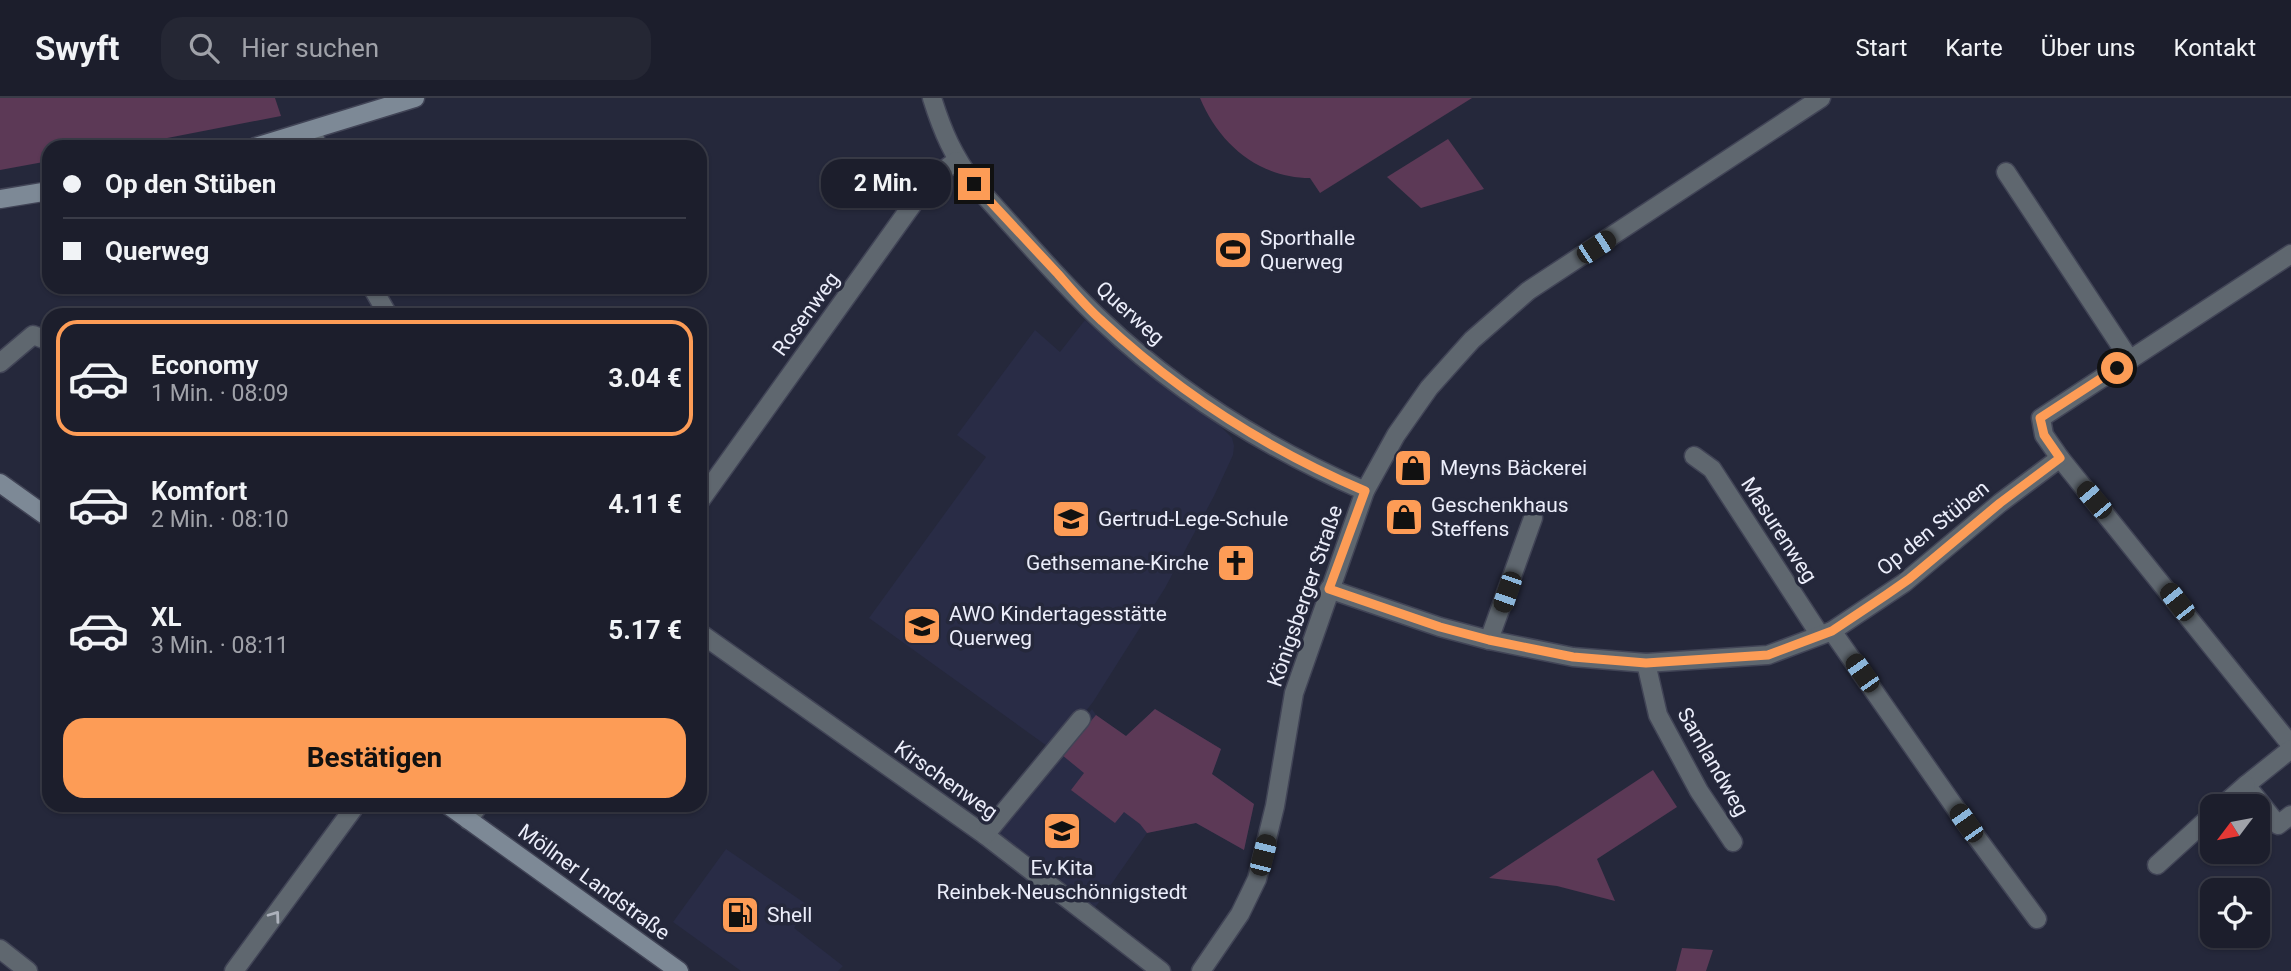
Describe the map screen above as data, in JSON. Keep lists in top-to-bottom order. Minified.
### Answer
{"streets":{"main road":["Möllner Landstraße"],"street":["Querweg","Rosenweg","Op den Stüben","Masurenweg","Königsberger Straße","Samlandweg","Kirschenweg"]},"crossings":[["Querweg","Rosenweg"],["Querweg","Königsberger Straße"],["Op den Stüben","Masurenweg"],["Op den Stüben","Königsberger Straße"],["Op den Stüben","Samlandweg"]],"places":{"sports":["Sporthalle Querweg"],"shop":["Meyns Bäckerei","Geschenkhaus Steffens"],"school or university":["Gertrud-Lege-Schule","AWO Kindertagesstätte Querweg","Ev.Kita Reinbek-Neuschönnigstedt"],"church":["Gethsemane-Kirche"],"fuel station":["Shell"]},"north":"bottom left","page":{"header":"Swyft","search":"Hier suchen","nav":["Start","Karte","Über uns","Kontakt"],"banner":["Op den Stüben","Querweg"],"bubble":"2 Min.","list":[{"name":"Economy","note":"1 Min. · 08:09","value":"3.04 €"},{"name":"Komfort","note":"2 Min. · 08:10","value":"4.11 €"},{"name":"XL","note":"3 Min. · 08:11","value":"5.17 €"}],"buttons":"Bestätigen"}}
